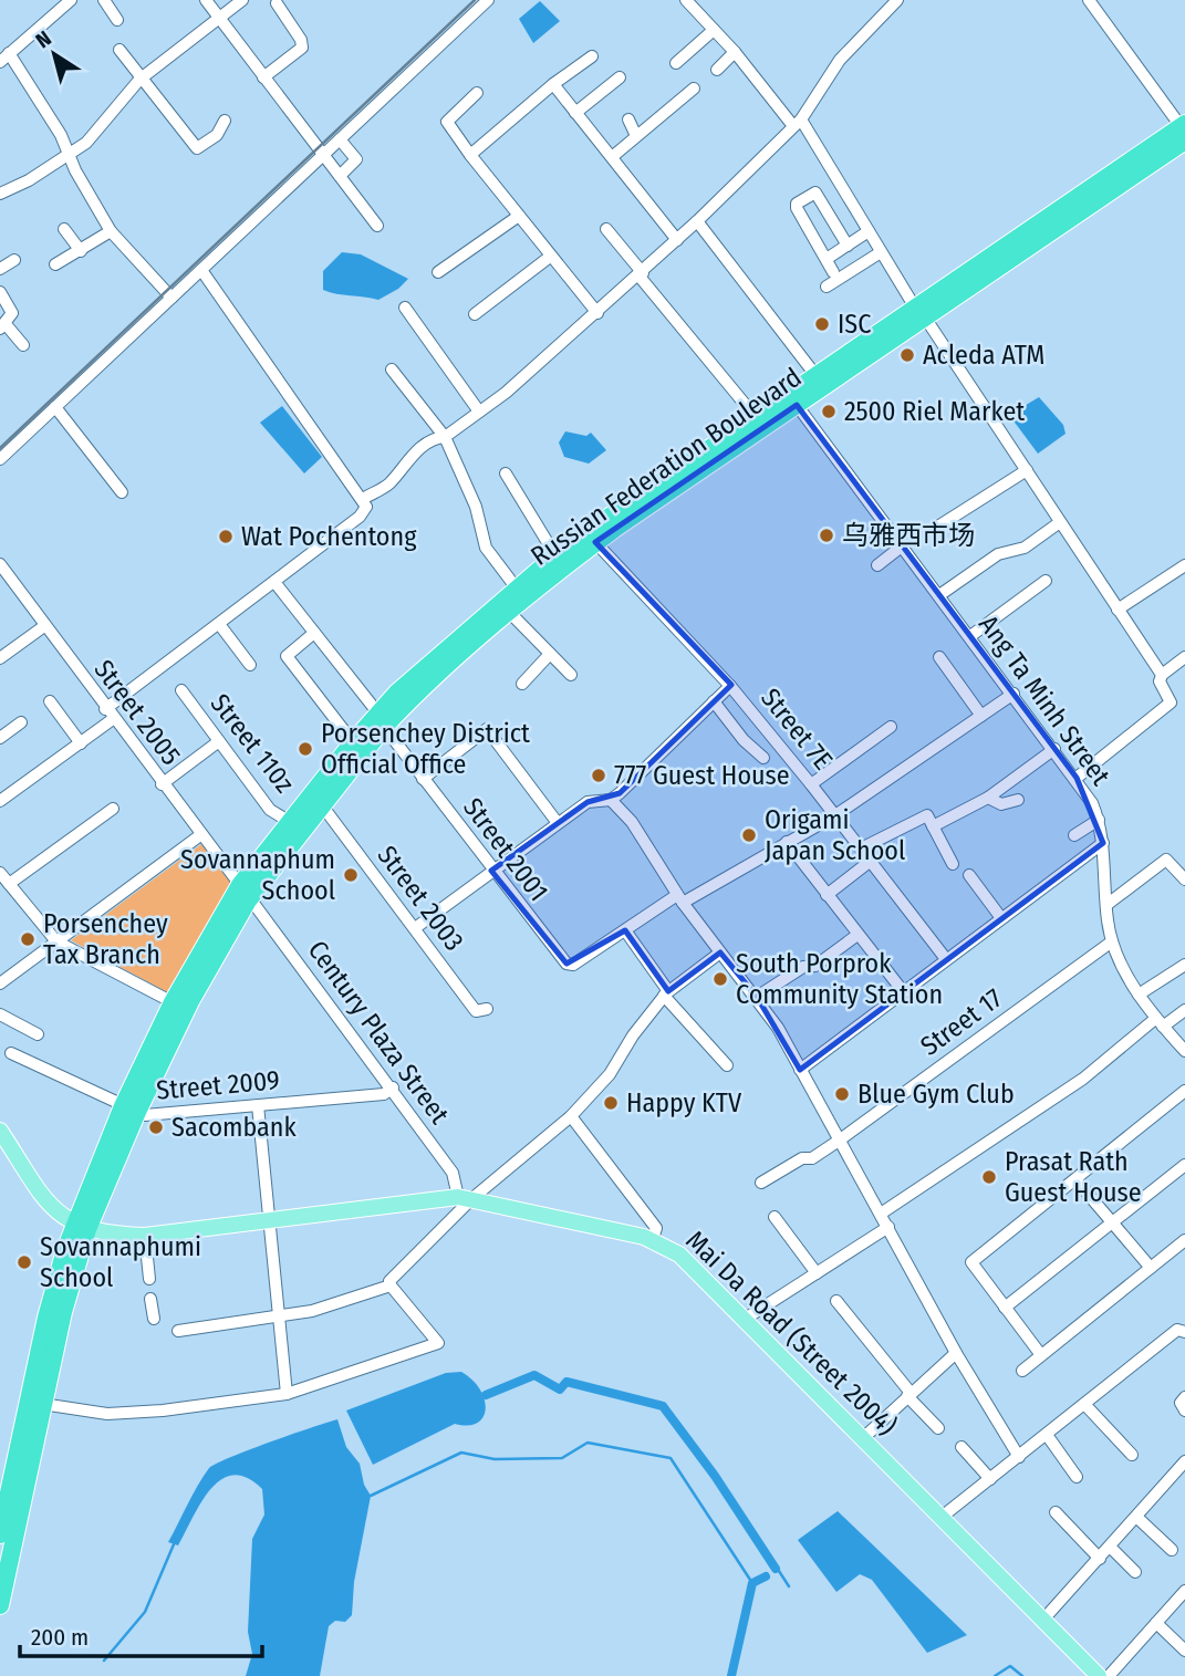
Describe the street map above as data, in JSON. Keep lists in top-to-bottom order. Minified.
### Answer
{"streets":{"highway":["Russian Federation Boulevard"],"main road":["Mai Da Road (Street 2004)"],"street":["Ang Ta Minh Street","Street 2005","Street 7E","Street 110z","Street 2001","Street 2003","Street 17","Century Plaza Street","Street 2009"]},"crossings":[["Russian Federation Boulevard","Ang Ta Minh Street"],["Russian Federation Boulevard","Street 2005"],["Russian Federation Boulevard","Street 7E"],["Russian Federation Boulevard","Street 110z"],["Russian Federation Boulevard","Street 2001"],["Russian Federation Boulevard","Street 2003"],["Russian Federation Boulevard","Century Plaza Street"],["Russian Federation Boulevard","Street 2009"],["Russian Federation Boulevard","Mai Da Road (Street 2004)"],["Ang Ta Minh Street","Street 17"],["Street 2005","Century Plaza Street"],["Century Plaza Street","Street 2009"],["Century Plaza Street","Mai Da Road (Street 2004)"]],"places":["ISC","Acleda ATM","2500 Riel Market","乌雅西市场","Wat Pochentong","Porsenchey District Official Office","777 Guest House","Origami Japan School","Sovannaphum School","Porsenchey Tax Branch","South Porprok Community Station","Blue Gym Club","Happy KTV","Sacombank","Prasat Rath Guest House","Sovannaphumi School"],"scale_bar":"200 m","north":"top left"}
